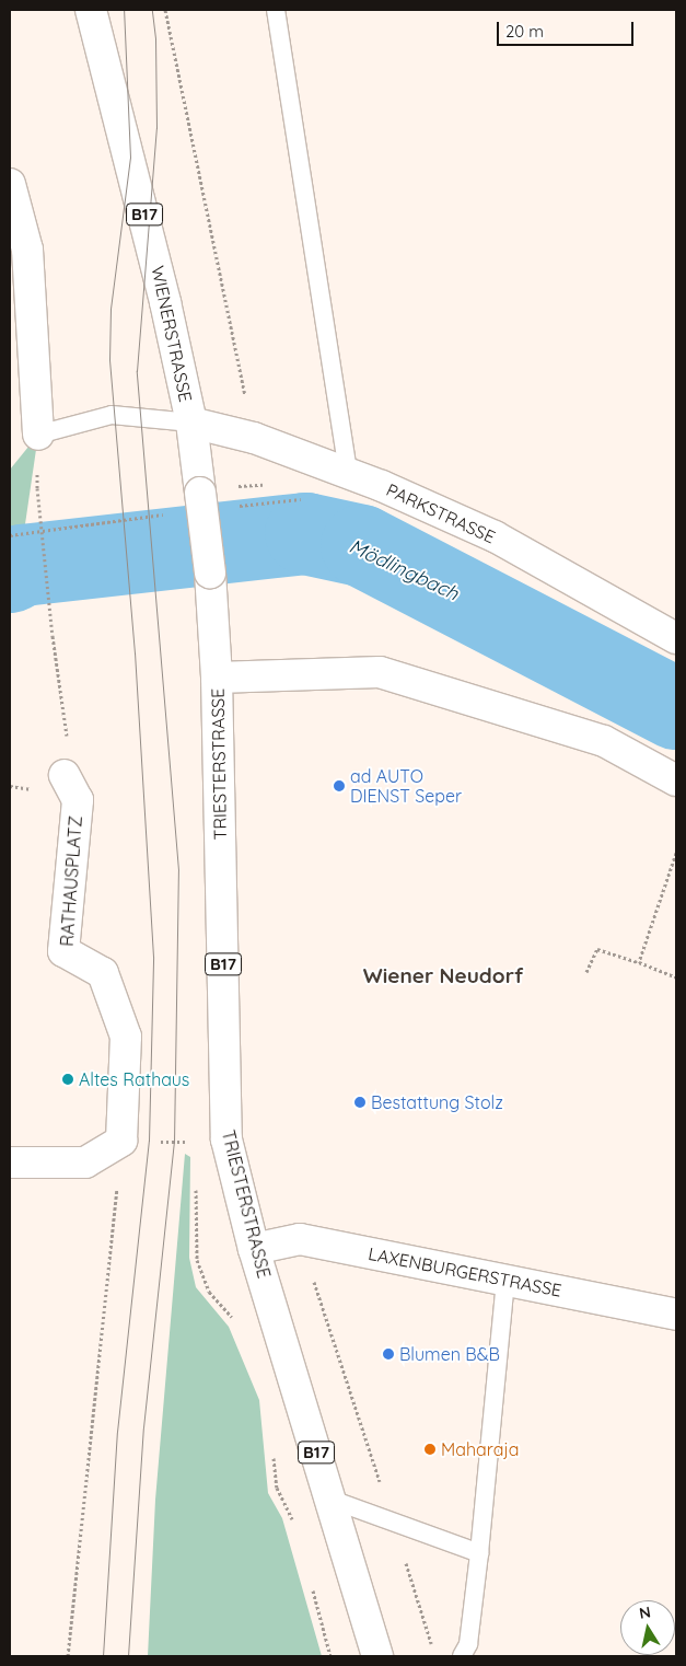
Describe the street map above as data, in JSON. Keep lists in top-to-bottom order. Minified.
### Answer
{"streets":{"street":["B17","WIENERSTRASSE","PARKSTRASSE","TRIESTERSTRASSE","RATHAUSPLATZ","LAXENBURGERSTRASSE"]},"crossings":[["WIENERSTRASSE","PARKSTRASSE"],["WIENERSTRASSE","TRIESTERSTRASSE"],["PARKSTRASSE","TRIESTERSTRASSE"],["TRIESTERSTRASSE","LAXENBURGERSTRASSE"]],"districts":["Wiener Neudorf"],"water":["Mödlingbach"],"places":["ad AUTO DIENST Seper","Altes Rathaus","Bestattung Stolz","Blumen B&B","Maharaja"],"scale_bar":"20 m","north":"top"}
